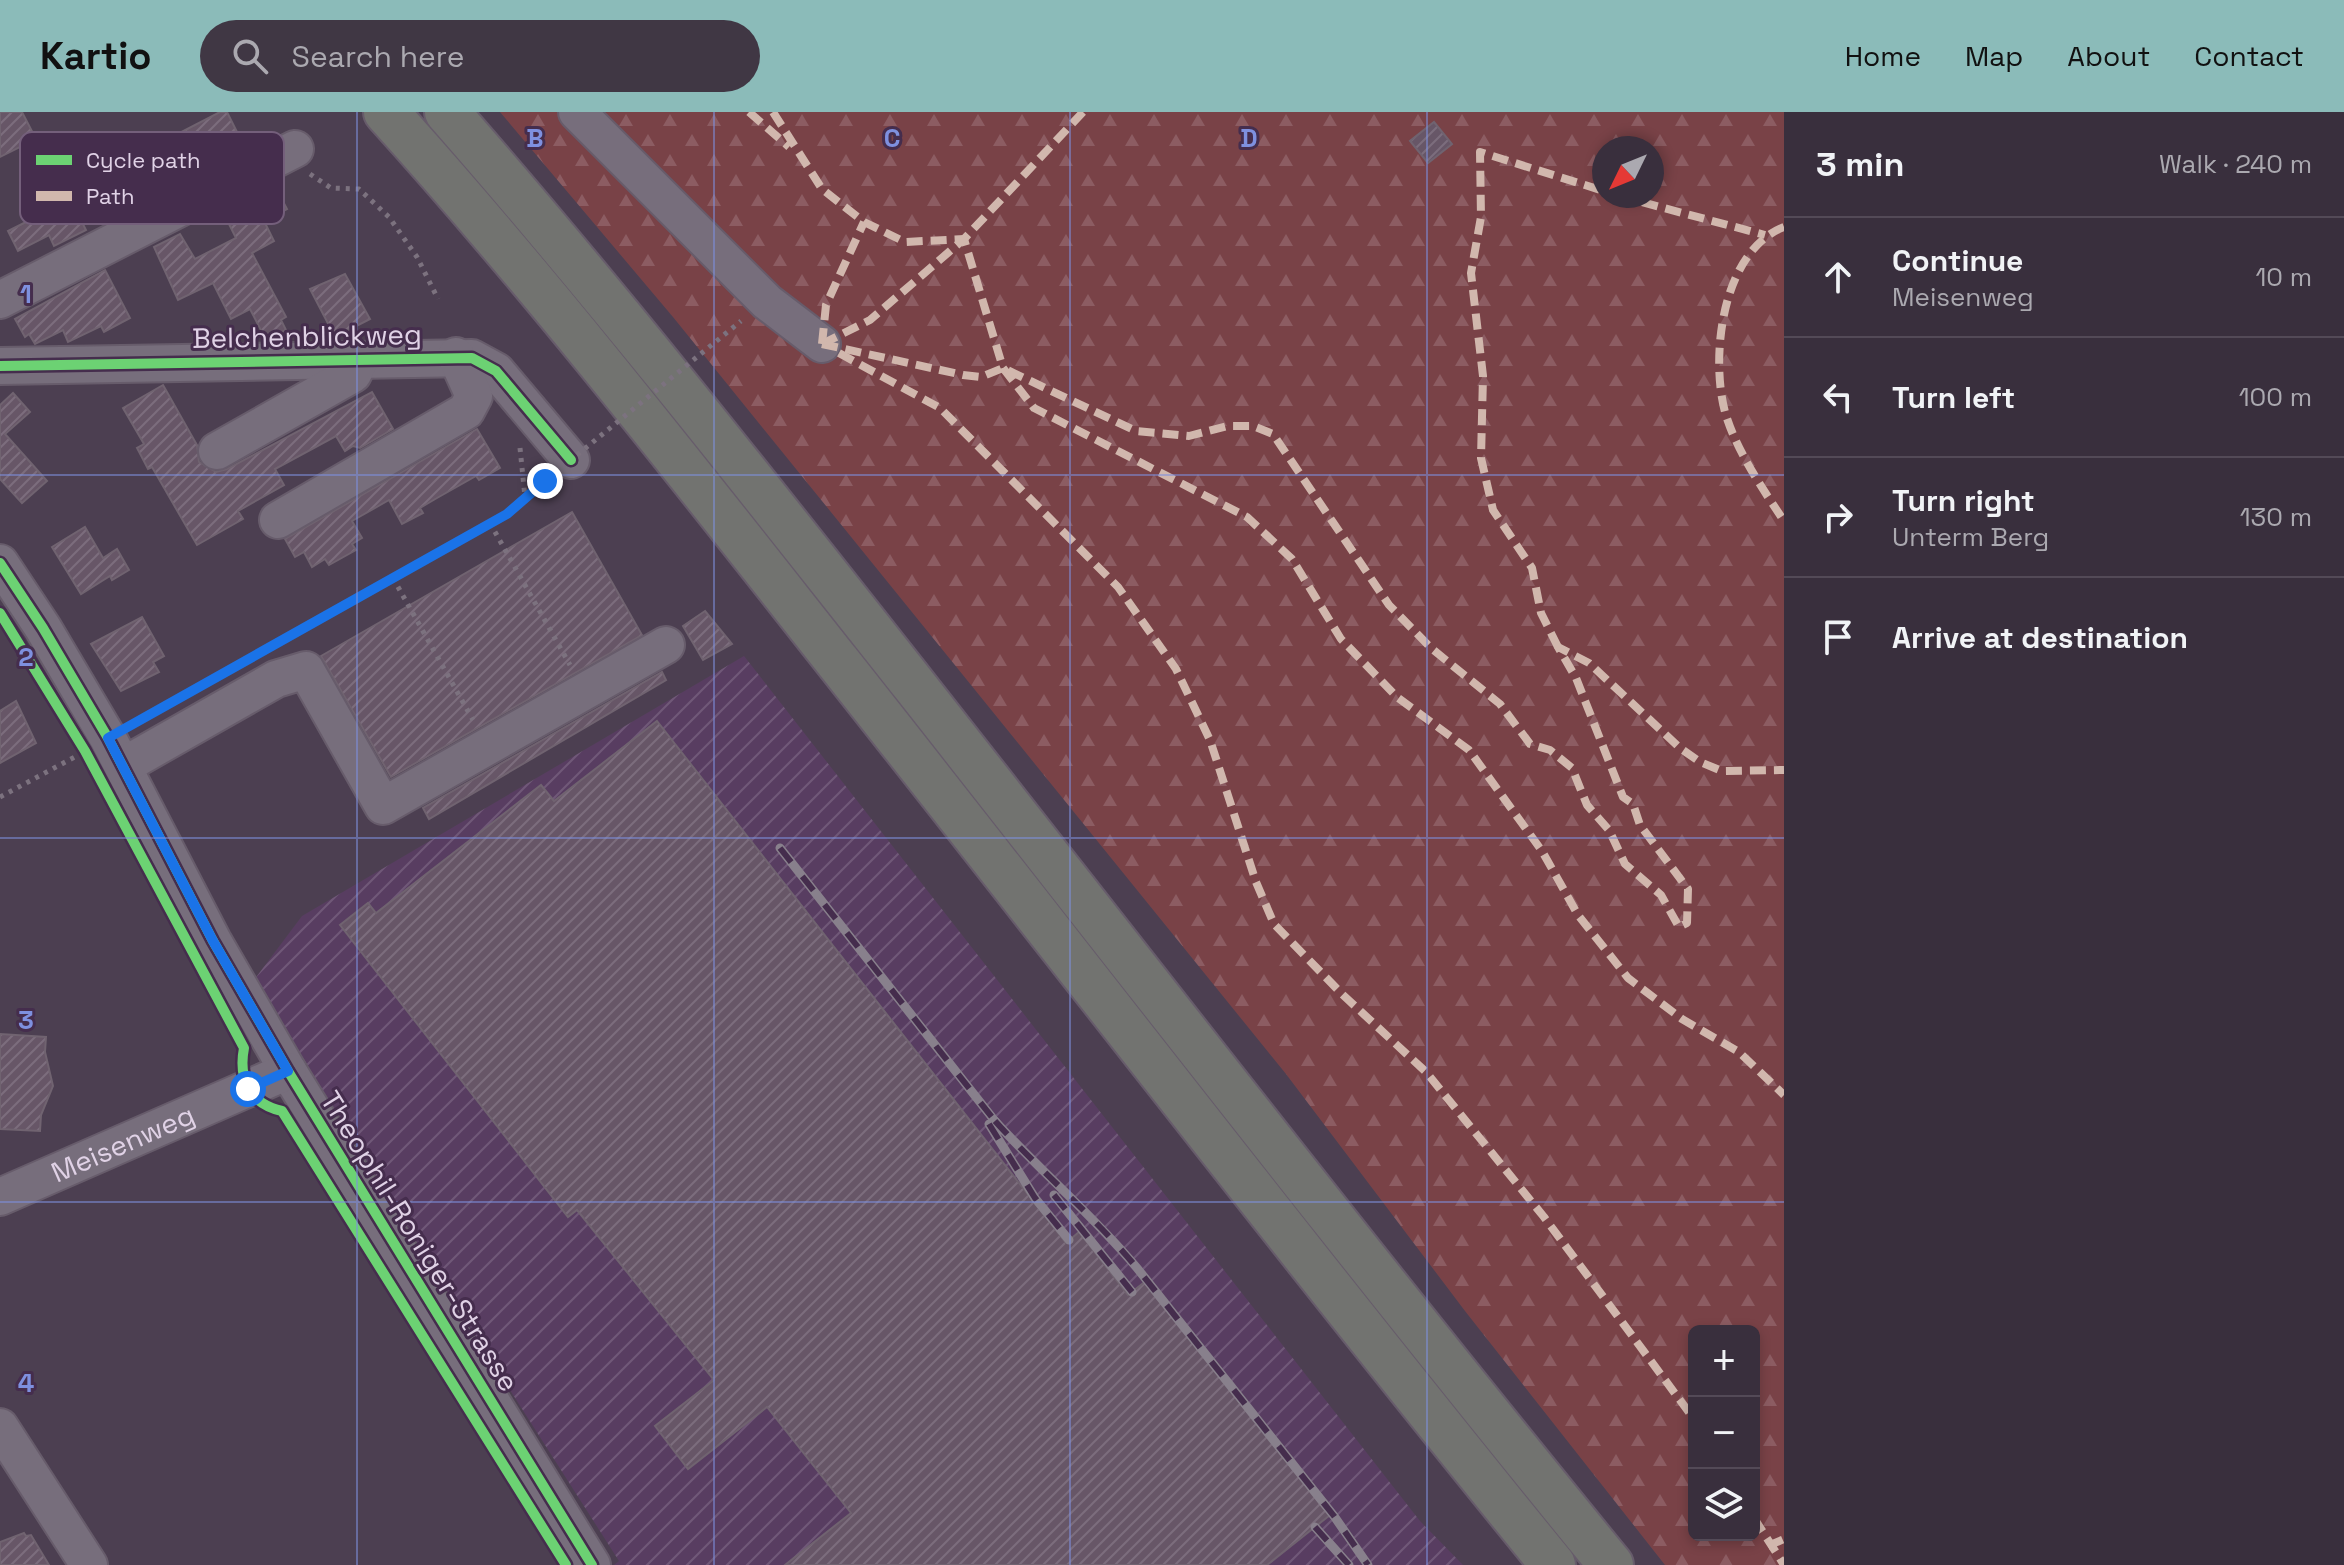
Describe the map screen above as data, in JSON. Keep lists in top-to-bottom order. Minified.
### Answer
{"streets":{"street":["Belchenblickweg","Meisenweg","Theophil-Roniger-Strasse"]},"crossings":[["Meisenweg","Theophil-Roniger-Strasse"]],"legend":["Cycle path","Path"],"north":"bottom left","page":{"header":"Kartio","search":"Search here","nav":["Home","Map","About","Contact"],"heading":["3 min","Walk · 240 m"],"list":[["Continue","Meisenweg","10 m"],["Turn left","100 m"],["Turn right","Unterm Berg","130 m"],"Arrive at destination"],"map_buttons":["+","−"]},"grid":{"columns":["B","C","D"],"rows":["1","2","3","4"]}}
